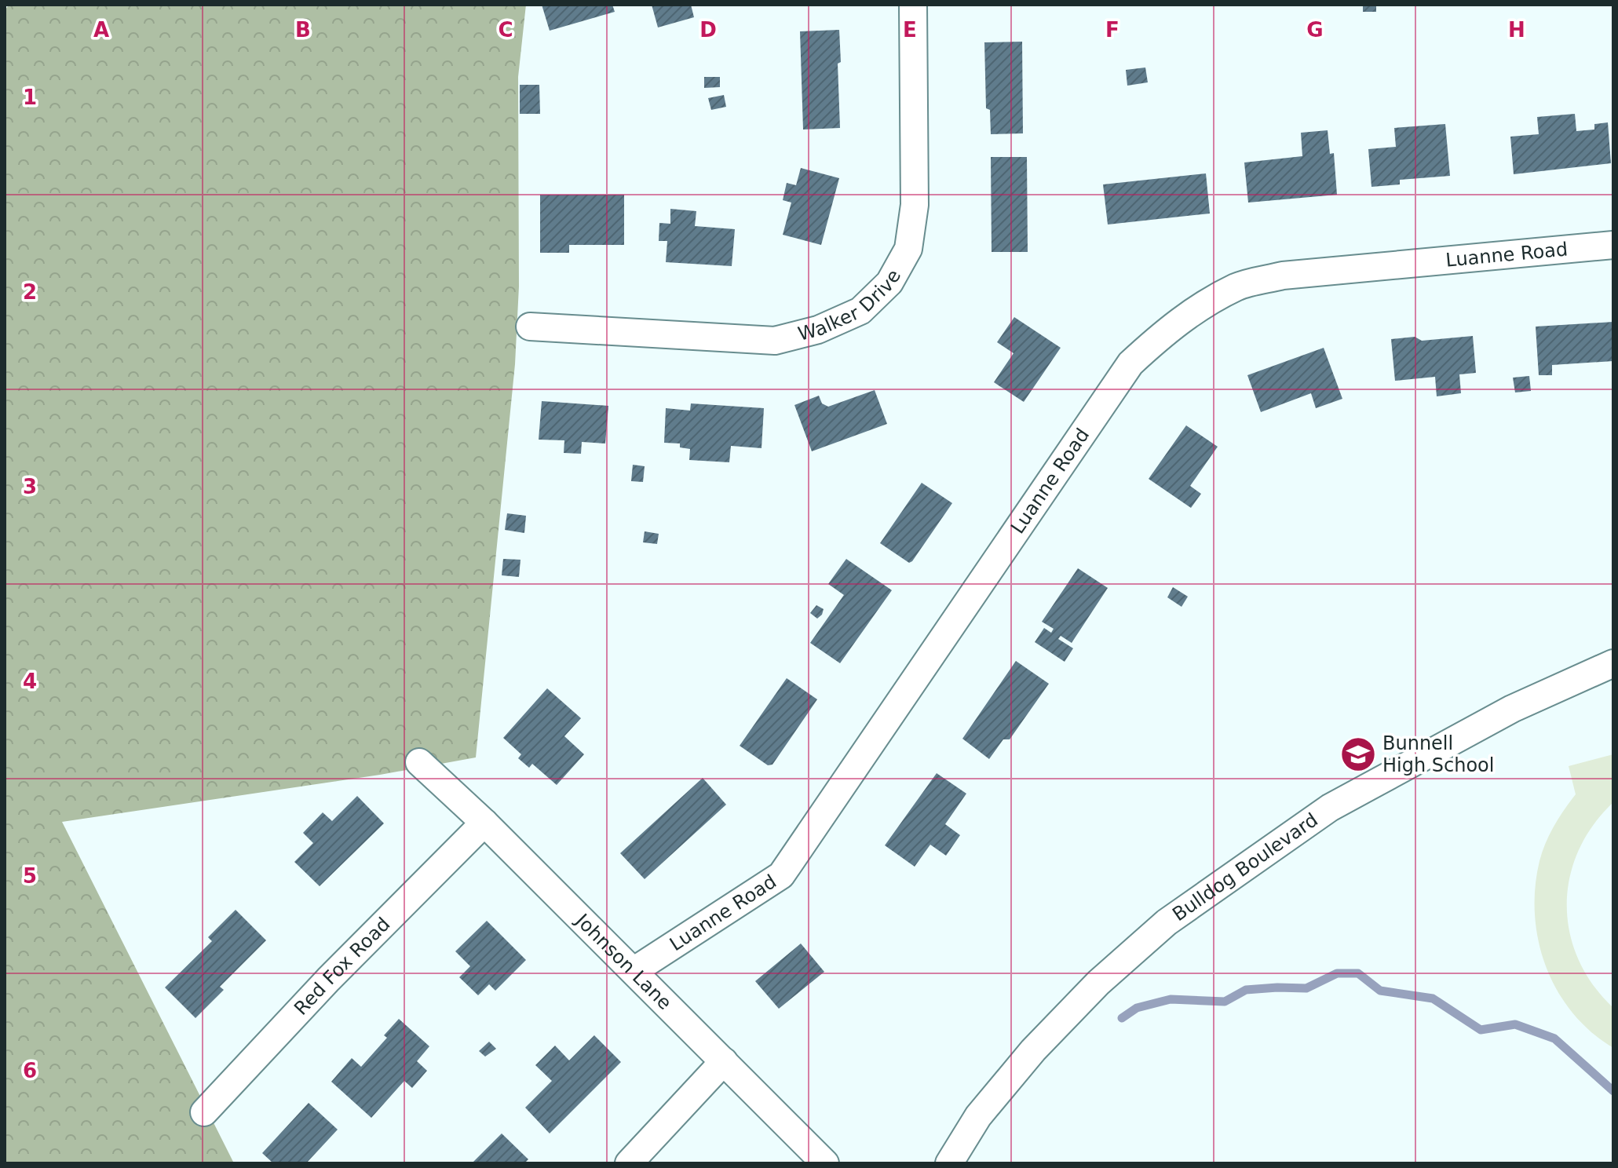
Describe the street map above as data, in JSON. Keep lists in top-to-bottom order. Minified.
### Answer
{"streets":{"street":["Luanne Road","Walker Drive","Bulldog Boulevard","Johnson Lane","Red Fox Road"]},"crossings":[["Luanne Road","Johnson Lane"],["Johnson Lane","Red Fox Road"]],"places":{"school or university":["Bunnell High School"]},"grid":{"columns":["A","B","C","D","E","F","G","H"],"rows":["1","2","3","4","5","6"]}}
